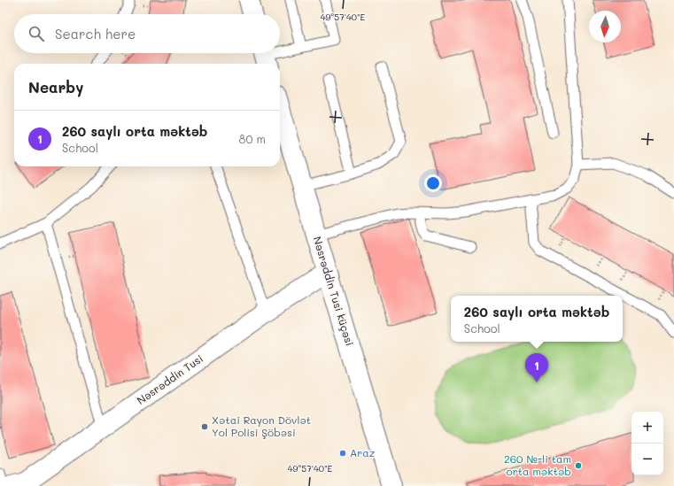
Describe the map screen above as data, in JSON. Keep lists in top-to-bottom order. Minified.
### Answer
{"streets":{"main road":["Nəsrəddin Tusi küçəsi","Nəsrəddin Tusi"]},"crossings":[["Nəsrəddin Tusi küçəsi","Nəsrəddin Tusi"]],"places":["Xətai Rayon Dövlət Yol Polisi Şöbəsi","Araz","260 №-li tam orta məktəb"],"north":"bottom","page":{"search":"Search here","heading":"Nearby","list":[{"mark":"1","name":"260 saylı orta məktəb","note":"School","value":"80 m"}],"popup":["260 saylı orta məktəb","School"],"pins":"1","map_buttons":["+","−"]},"coordinates":["49°57'40\"E"]}
